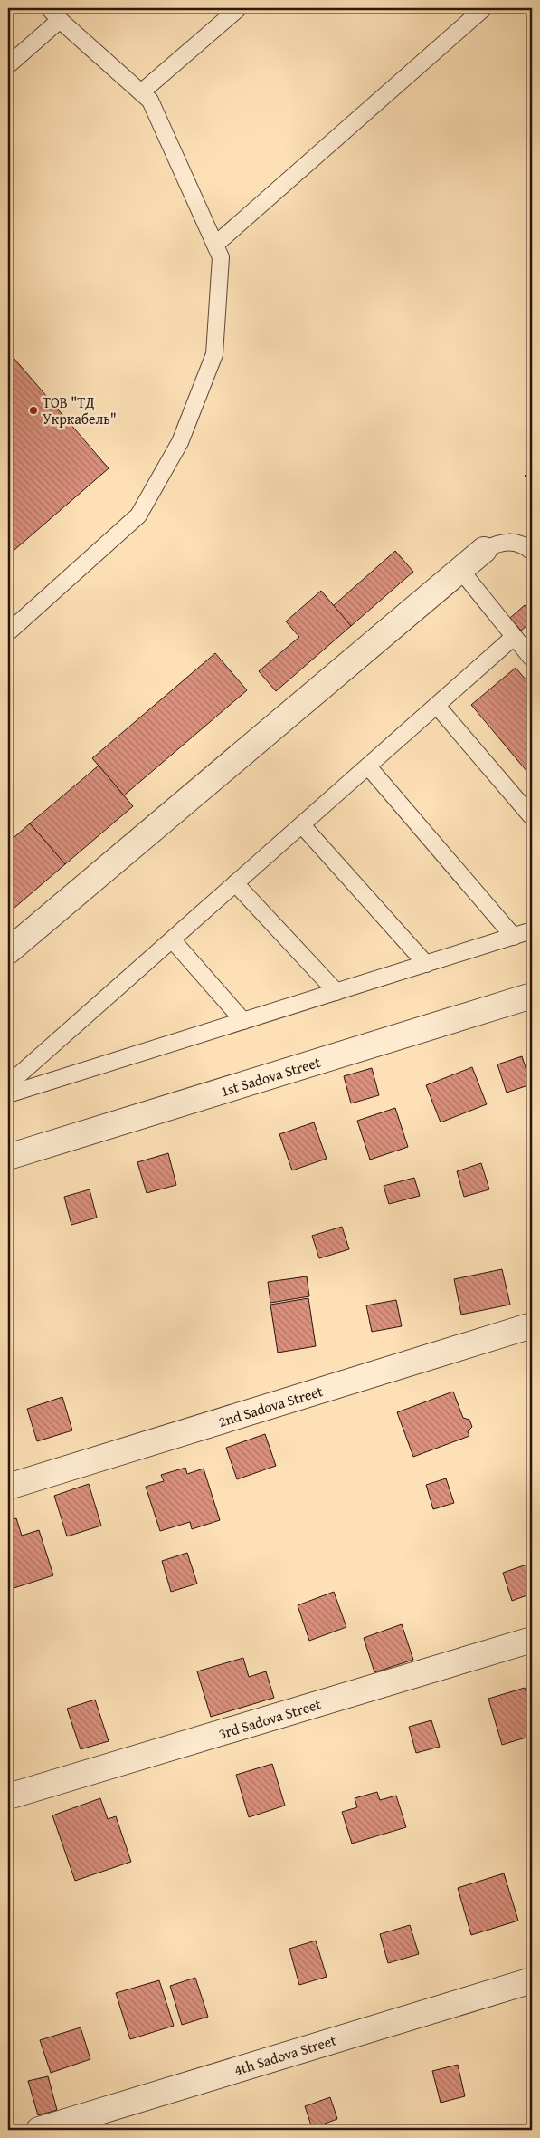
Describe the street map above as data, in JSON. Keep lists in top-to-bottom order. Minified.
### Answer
{"streets":{"street":["1st Sadova Street","2nd Sadova Street","3rd Sadova Street","4th Sadova Street"]},"places":["ТОВ \"ТД Укркабель\""]}
